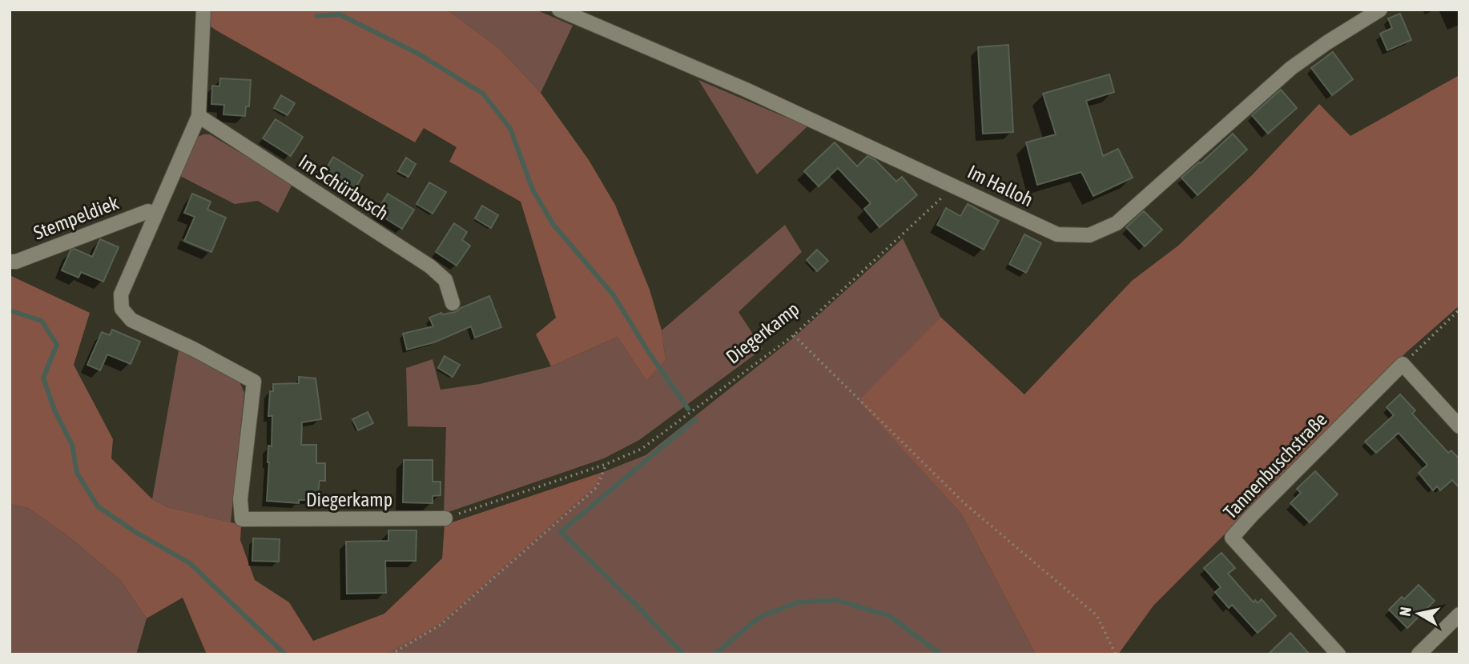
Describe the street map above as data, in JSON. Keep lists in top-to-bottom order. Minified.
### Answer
{"streets":{"street":["Im Halloh","Im Schürbusch","Stempeldiek","Diegerkamp","Tannenbuschstraße"]},"crossings":[["Im Halloh","Diegerkamp"],["Im Schürbusch","Diegerkamp"],["Stempeldiek","Diegerkamp"]],"north":"left"}
